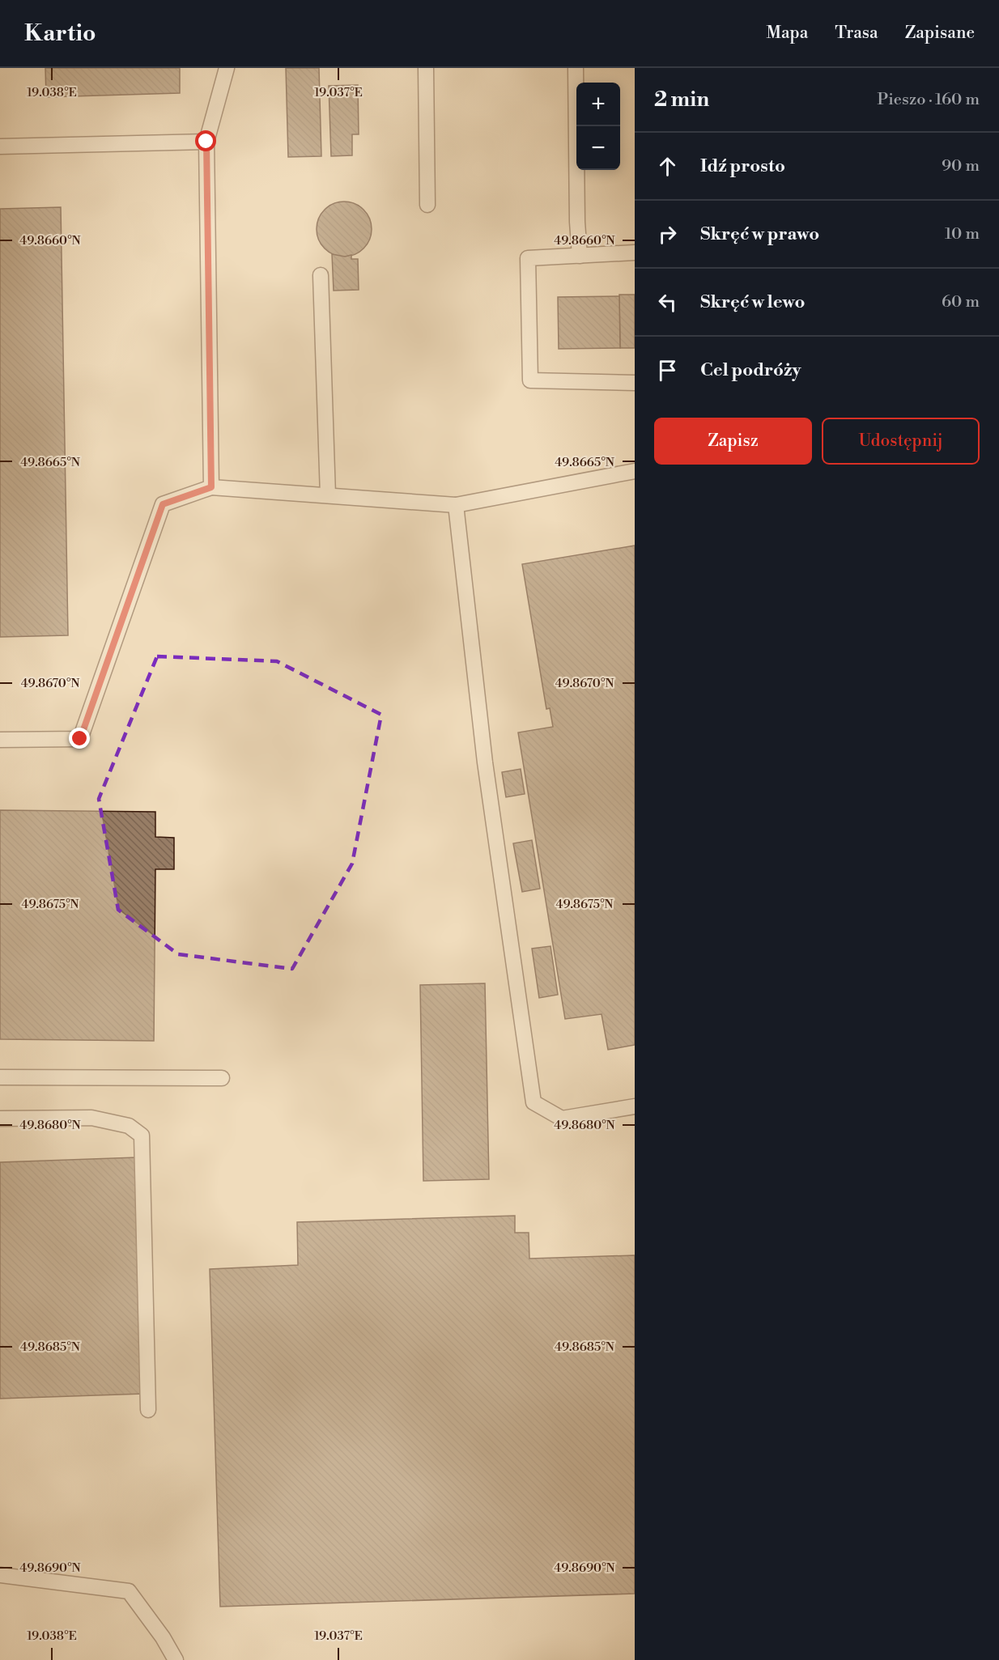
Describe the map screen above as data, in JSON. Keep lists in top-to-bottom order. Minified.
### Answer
{"page":{"header":"Kartio","nav":["Mapa","Trasa","Zapisane"],"heading":["2 min","Pieszo · 160 m"],"map_buttons":["+","−"],"list":[["Idź prosto","90 m"],["Skręć w prawo","10 m"],["Skręć w lewo","60 m"],"Cel podróży"],"buttons":["Zapisz","Udostępnij"]},"coordinates":["19.038°E","19.037°E","49.8660°N","49.8665°N","49.8670°N","49.8675°N","49.8680°N","49.8685°N","49.8690°N"]}
